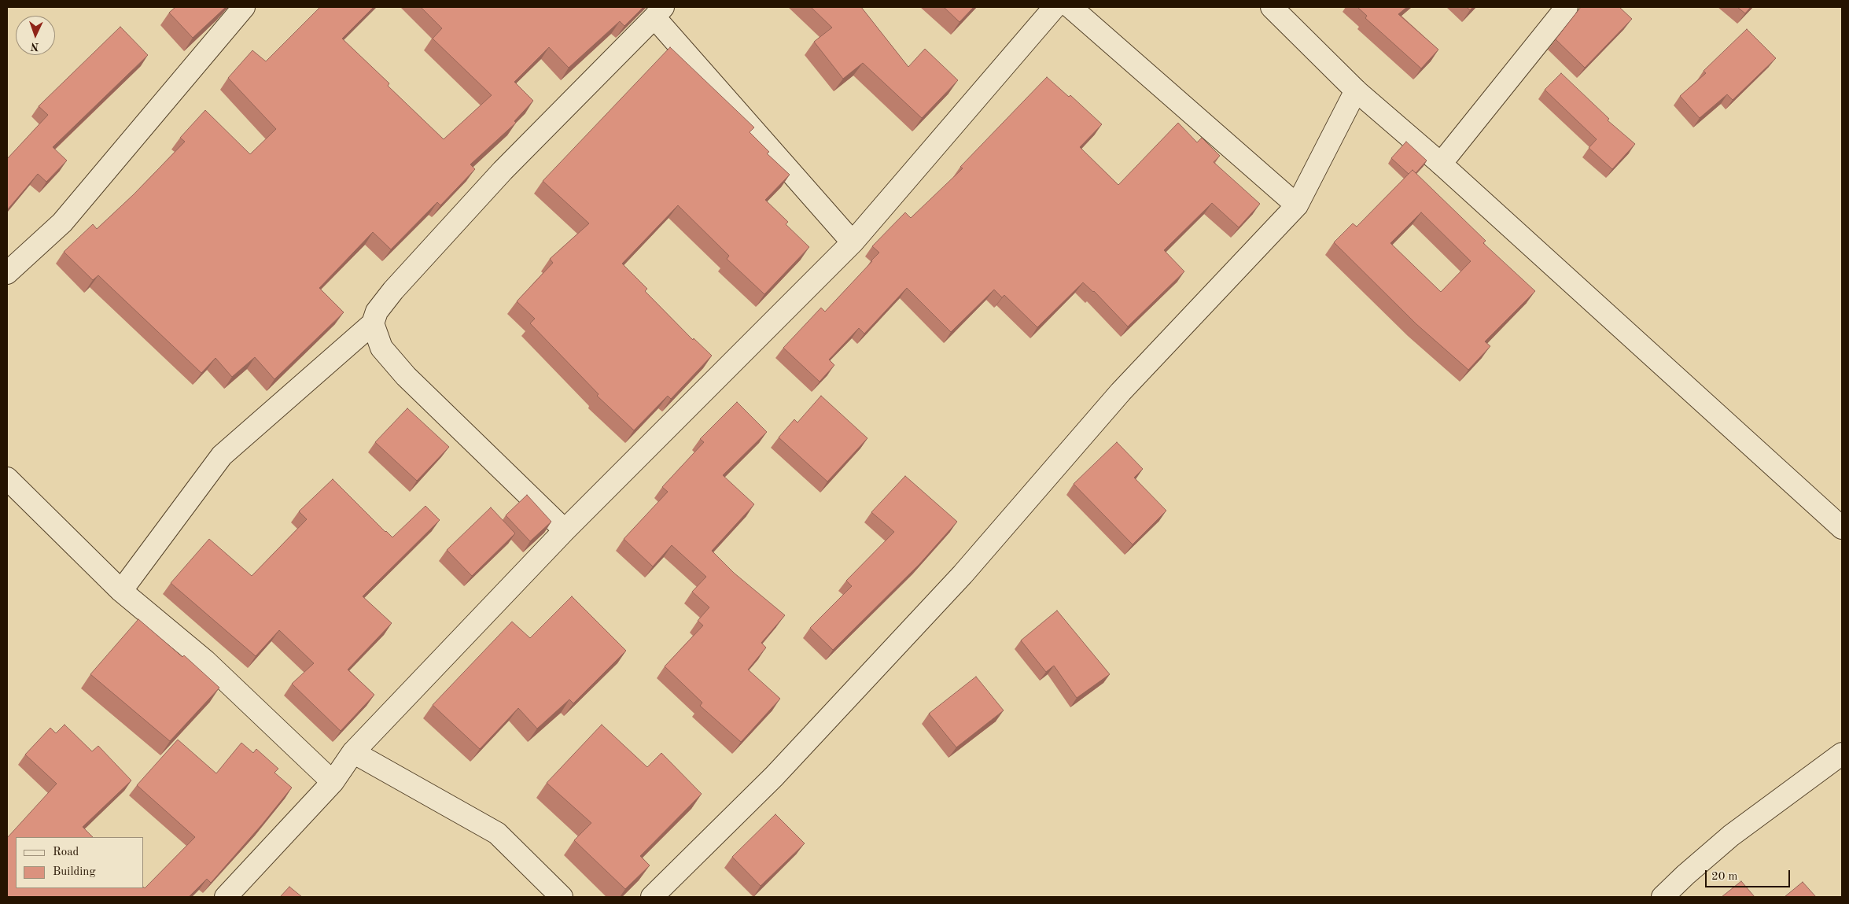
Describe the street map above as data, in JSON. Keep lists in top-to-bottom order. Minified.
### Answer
{"legend":["Road","Building"],"scale_bar":"20 m","north":"bottom"}
